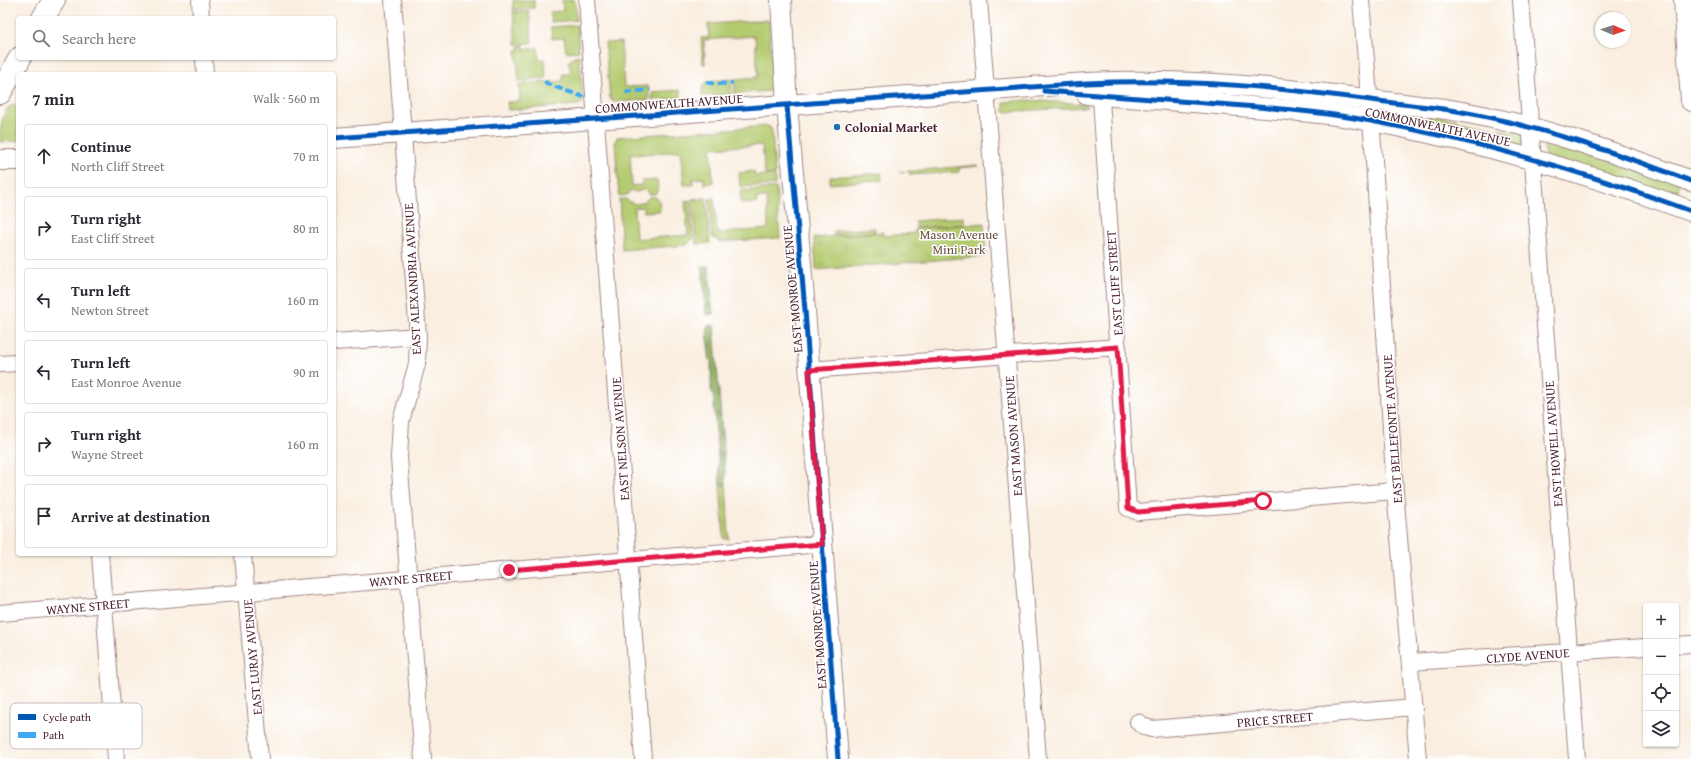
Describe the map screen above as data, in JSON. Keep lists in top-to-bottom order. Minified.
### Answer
{"streets":{"street":["COMMONWEALTH AVENUE","EAST ALEXANDRIA AVENUE","EAST CLIFF STREET","EAST MONROE AVENUE","EAST BELLEFONTE AVENUE","EAST MASON AVENUE","EAST NELSON AVENUE","EAST HOWELL AVENUE","WAYNE STREET","CLYDE AVENUE","EAST LURAY AVENUE","PRICE STREET"]},"crossings":[["COMMONWEALTH AVENUE","EAST ALEXANDRIA AVENUE"],["COMMONWEALTH AVENUE","EAST CLIFF STREET"],["COMMONWEALTH AVENUE","EAST MONROE AVENUE"],["COMMONWEALTH AVENUE","EAST BELLEFONTE AVENUE"],["COMMONWEALTH AVENUE","EAST MASON AVENUE"],["COMMONWEALTH AVENUE","EAST NELSON AVENUE"],["COMMONWEALTH AVENUE","EAST HOWELL AVENUE"],["EAST ALEXANDRIA AVENUE","WAYNE STREET"],["EAST CLIFF STREET","EAST BELLEFONTE AVENUE"],["EAST MONROE AVENUE","WAYNE STREET"],["EAST BELLEFONTE AVENUE","CLYDE AVENUE"],["EAST BELLEFONTE AVENUE","PRICE STREET"],["EAST NELSON AVENUE","WAYNE STREET"],["EAST HOWELL AVENUE","CLYDE AVENUE"],["WAYNE STREET","EAST LURAY AVENUE"]],"parks":["Mason Avenue Mini Park"],"places":["Colonial Market"],"legend":["Cycle path","Path"],"north":"right","page":{"search":"Search here","heading":["7 min","Walk · 560 m"],"list":[["Continue","North Cliff Street","70 m"],["Turn right","East Cliff Street","80 m"],["Turn left","Newton Street","160 m"],["Turn left","East Monroe Avenue","90 m"],["Turn right","Wayne Street","160 m"],"Arrive at destination"],"map_buttons":["+","−"]}}
